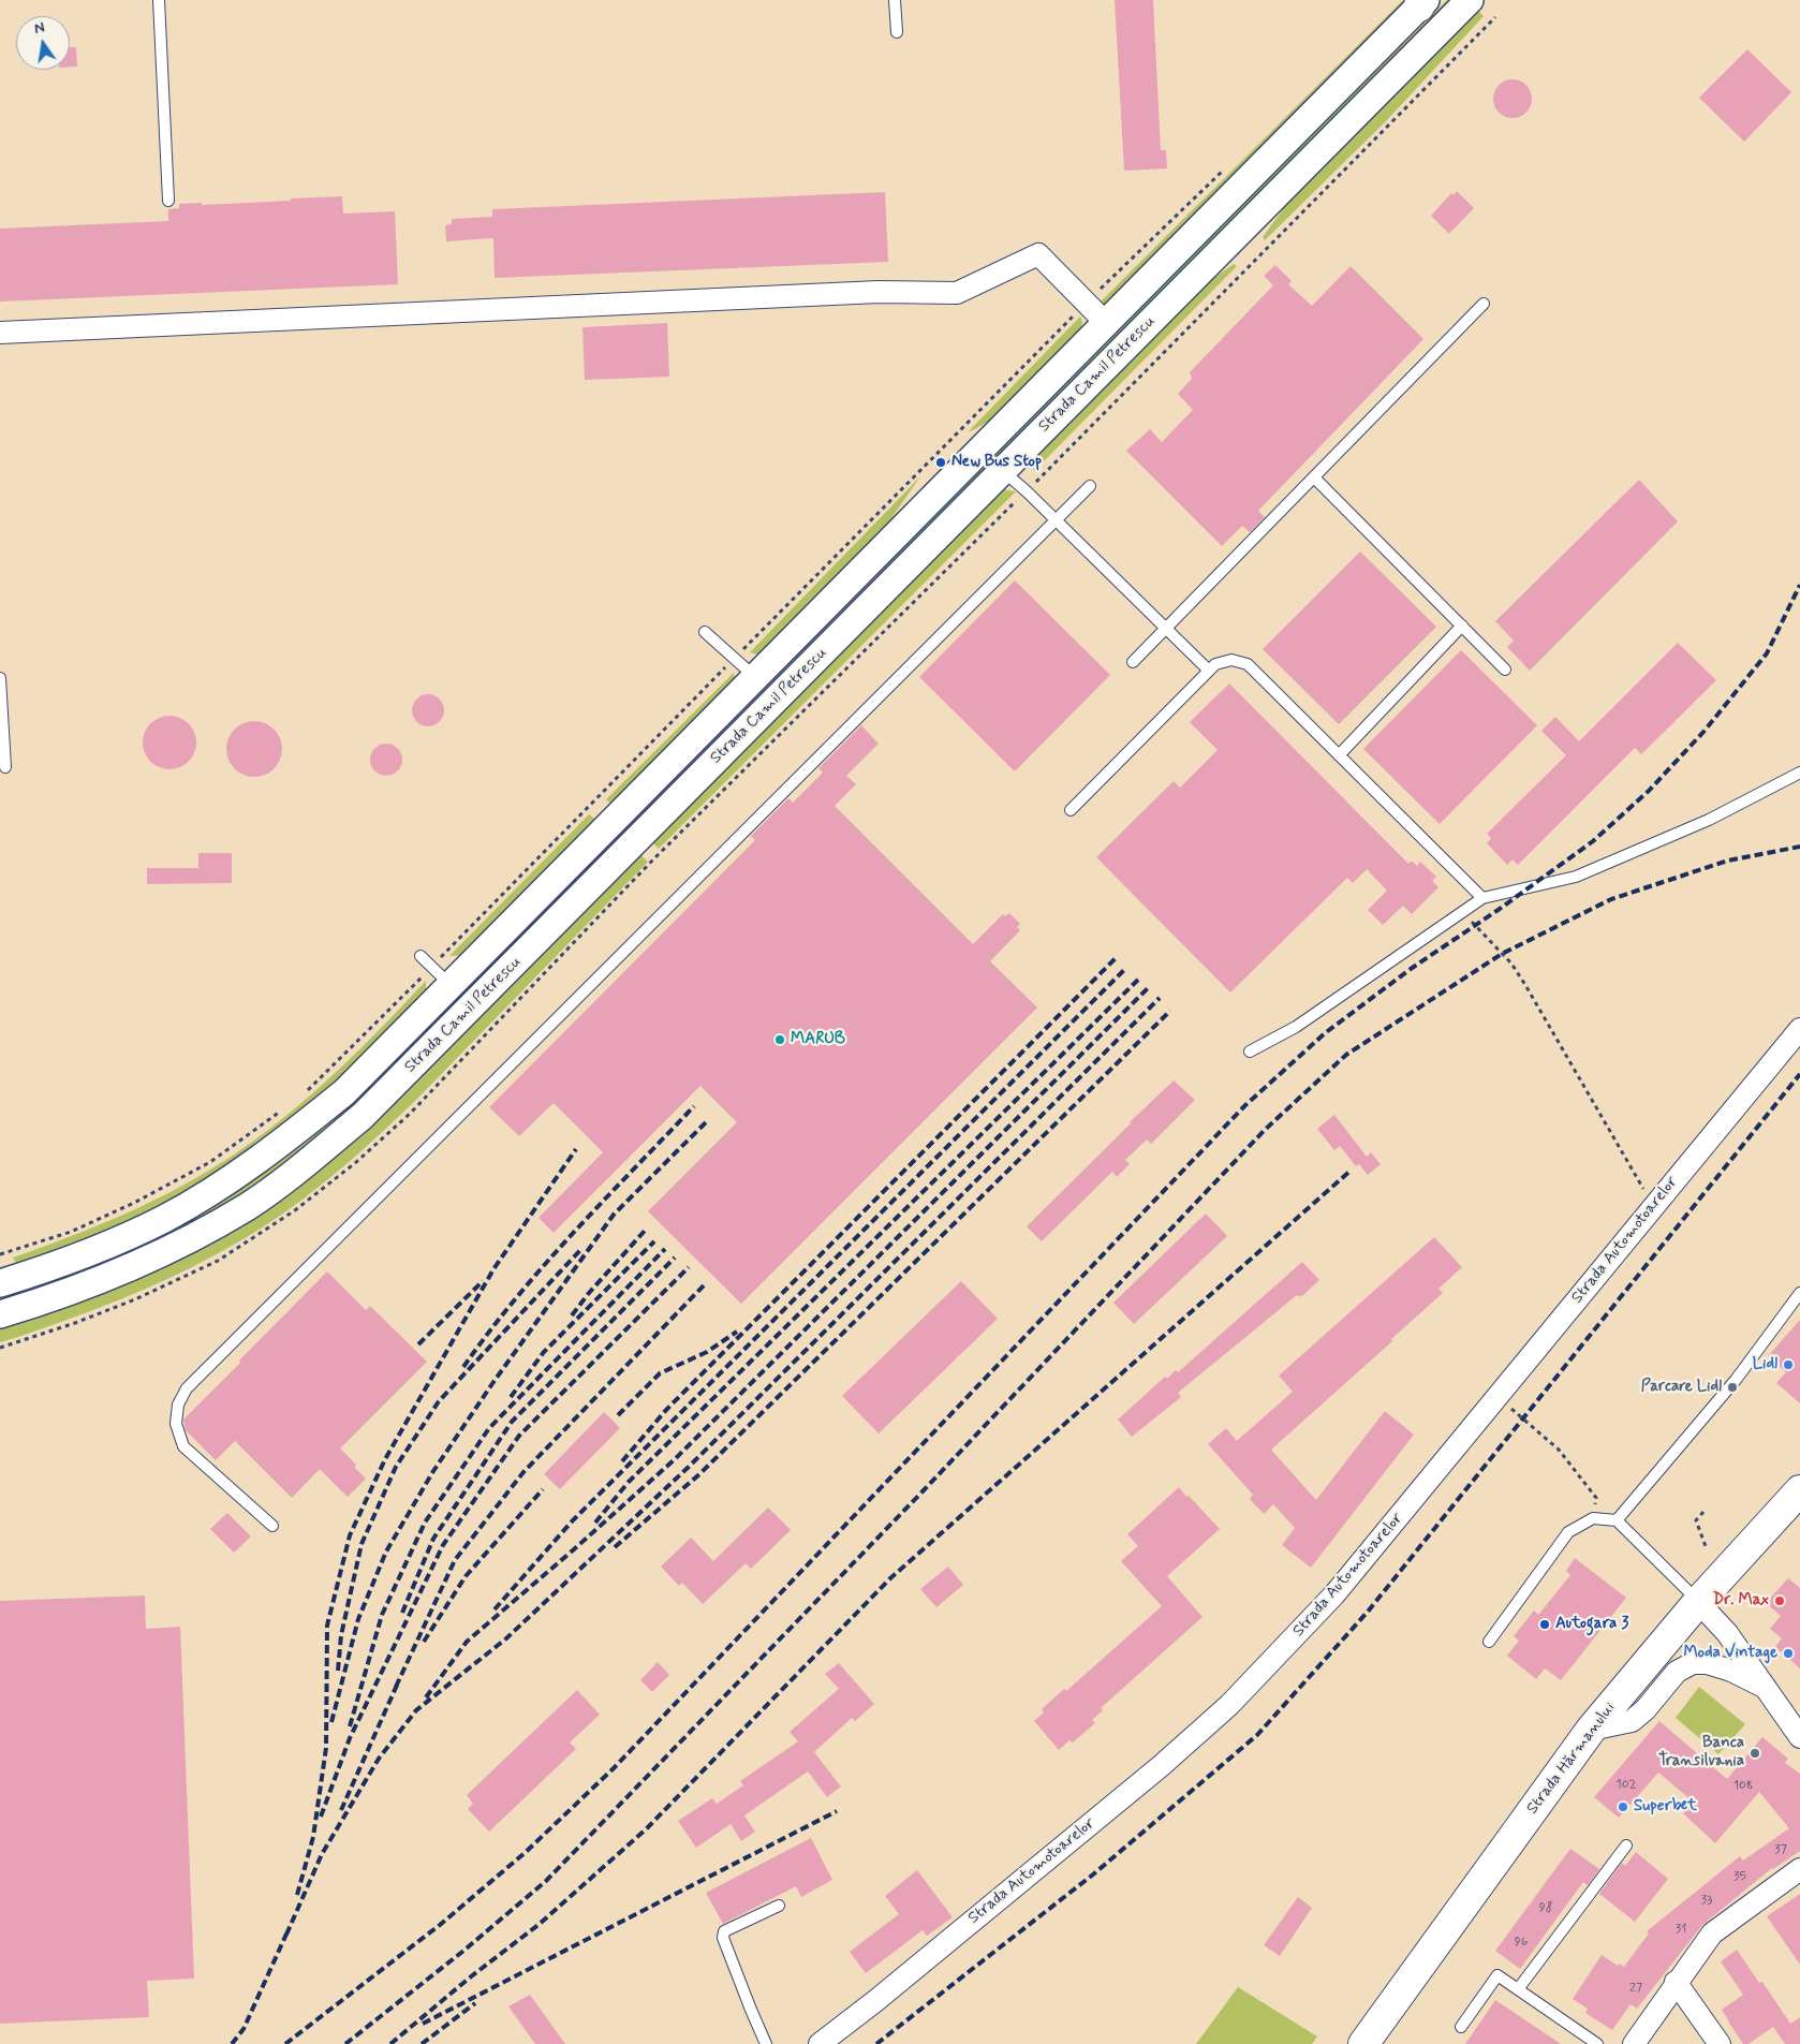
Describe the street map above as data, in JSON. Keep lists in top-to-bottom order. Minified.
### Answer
{"streets":{"main road":["Strada Hărmanului"],"street":["Strada Camil Petrescu","Strada Automotoarelor"]},"places":["New Bus Stop","MARUB","Lidl","Parcare Lidl","Dr. Max","Autogara 3","Moda Vintage","Banca Transilvania","Superbet"],"house_numbers":["102","108","37","35","33","98","31","96","27"],"north":"top"}
